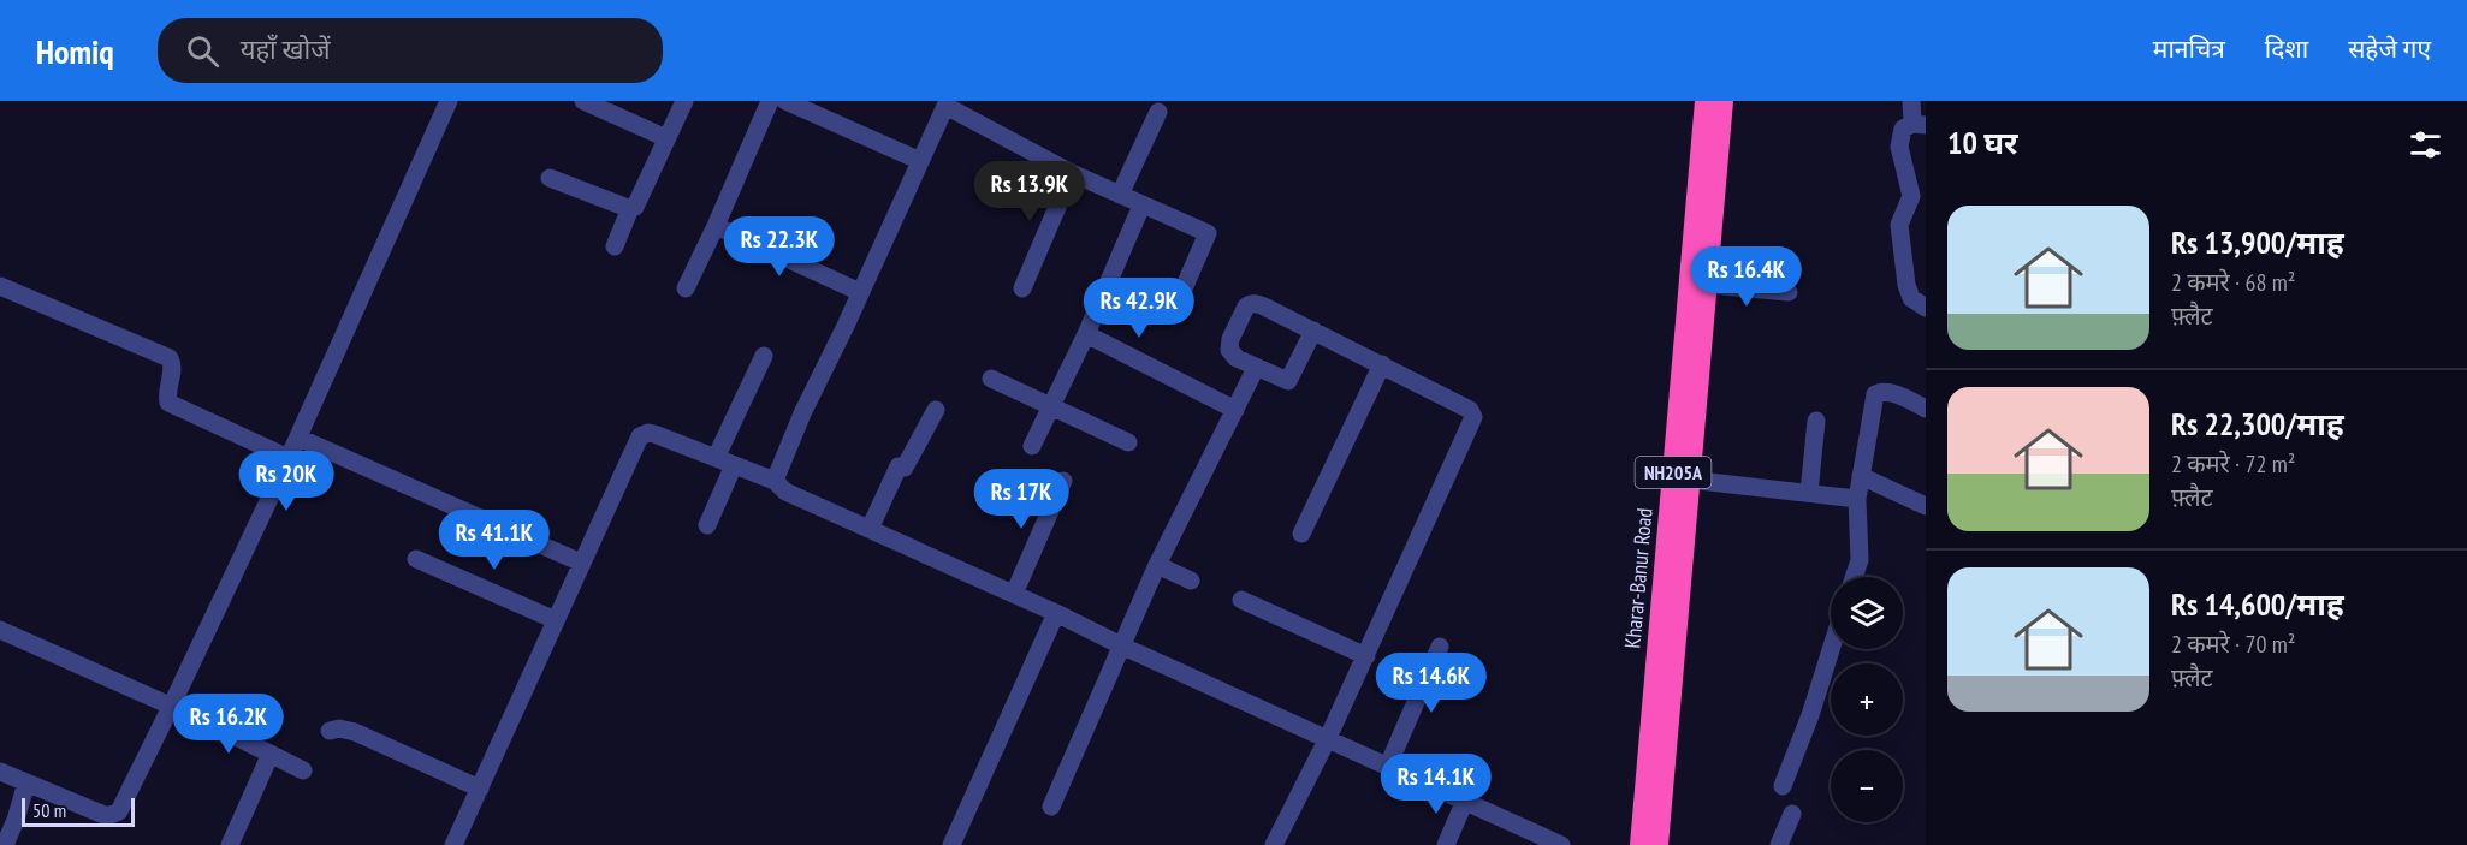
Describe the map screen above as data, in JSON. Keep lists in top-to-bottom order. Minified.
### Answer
{"streets":{"highway":["NH205A","Kharar-Banur Road"]},"scale_bar":"50 m","page":{"header":"Homiq","search":"यहाँ खोजें","nav":["मानचित्र","दिशा","सहेजे गए"],"heading":"10 घर","price":["Rs 13.9K","Rs 22.3K","Rs 16.4K","Rs 42.9K","Rs 20K","Rs 17K","Rs 41.1K","Rs 14.6K","Rs 16.2K","Rs 14.1K"],"list":[{"name":"Rs 13,900/माह","note":"2 कमरे · 68 m² · फ़्लैट"},{"name":"Rs 22,300/माह","note":"2 कमरे · 72 m² · फ़्लैट"},{"name":"Rs 14,600/माह","note":"2 कमरे · 70 m² · फ़्लैट"}],"map_buttons":["+","−"],"scale":"50 m"}}
